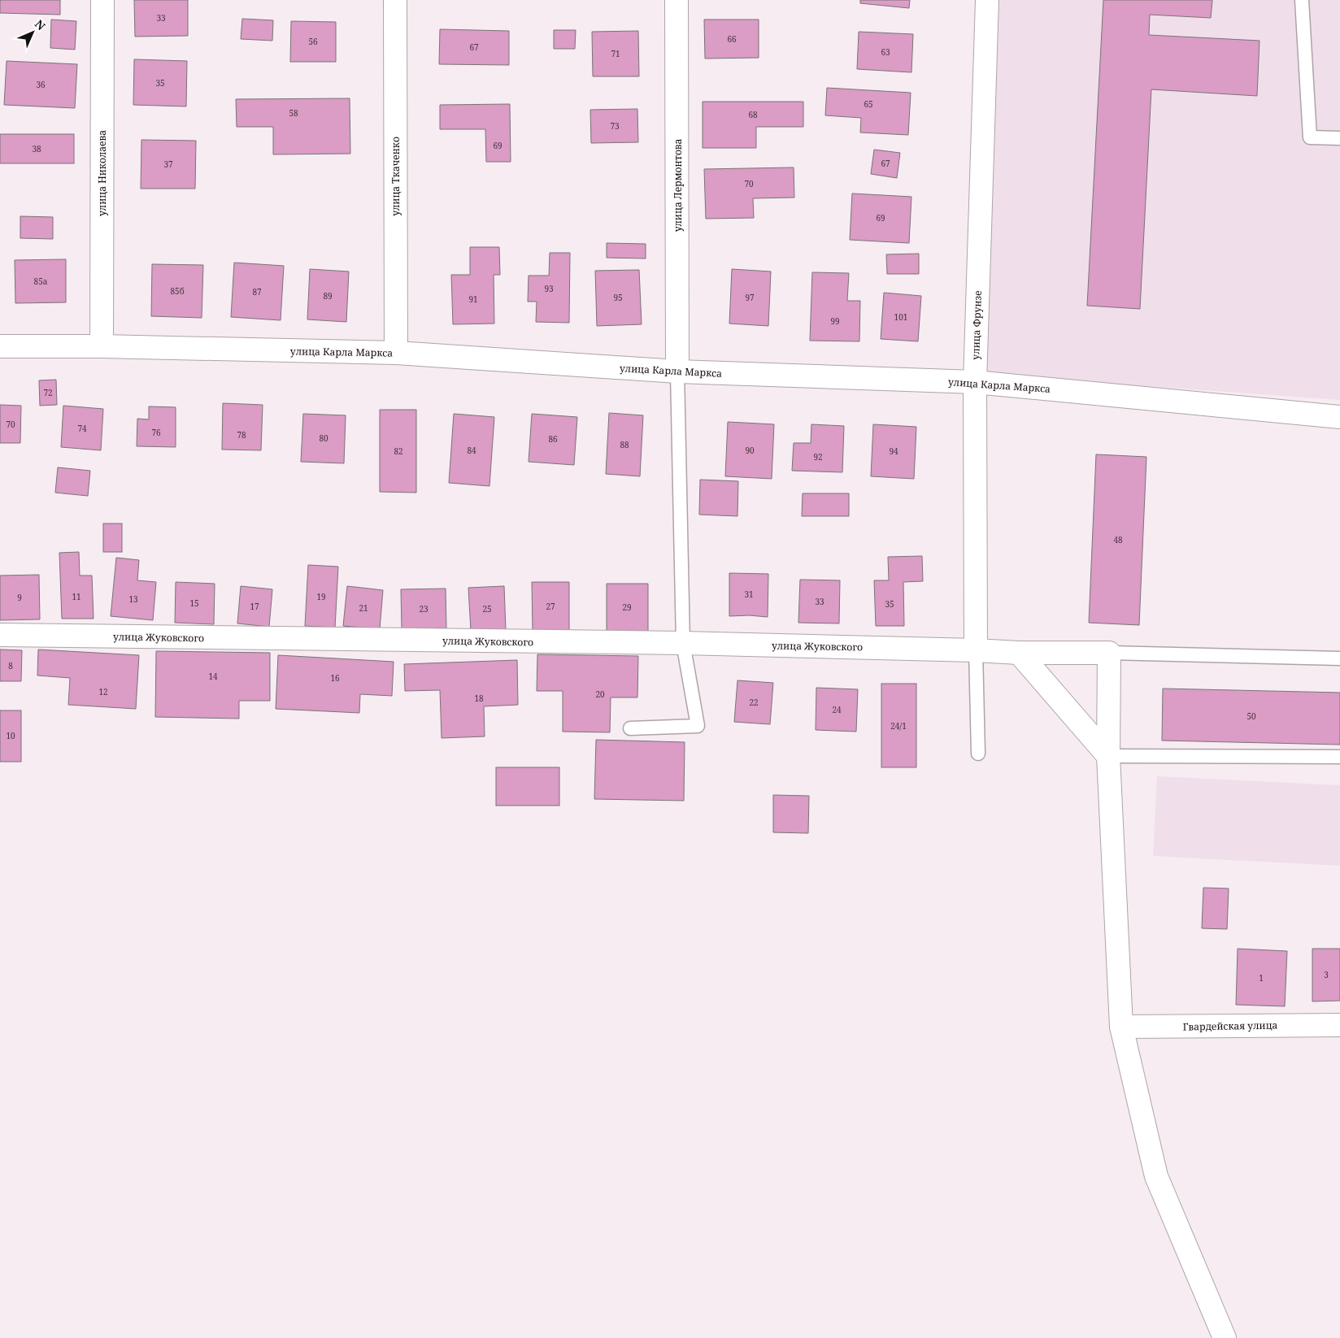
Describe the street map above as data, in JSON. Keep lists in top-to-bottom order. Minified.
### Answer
{"streets":{"street":["улица Николаева","улица Ткаченко","улица Лермонтова","улица Фрунзе","улица Карла Маркса","улица Жуковского","Гвардейская улица"]},"crossings":[["улица Николаева","улица Карла Маркса"],["улица Ткаченко","улица Карла Маркса"],["улица Лермонтова","улица Карла Маркса"],["улица Фрунзе","улица Карла Маркса"],["улица Фрунзе","улица Жуковского"]],"house_numbers":["33","66","56","67","63","71","35","36","65","58","68","73","69","38","67","37","70","69","85а","93","85б","87","89","95","97","91","101","99","72","70","74","76","78","80","86","88","84","90","82","94","92","48","31","11","19","9","13","33","15","35","17","27","29","21","23","25","8","14","16","12","20","18","22","24","50","24/1","10","3","1"],"north":"top right"}
